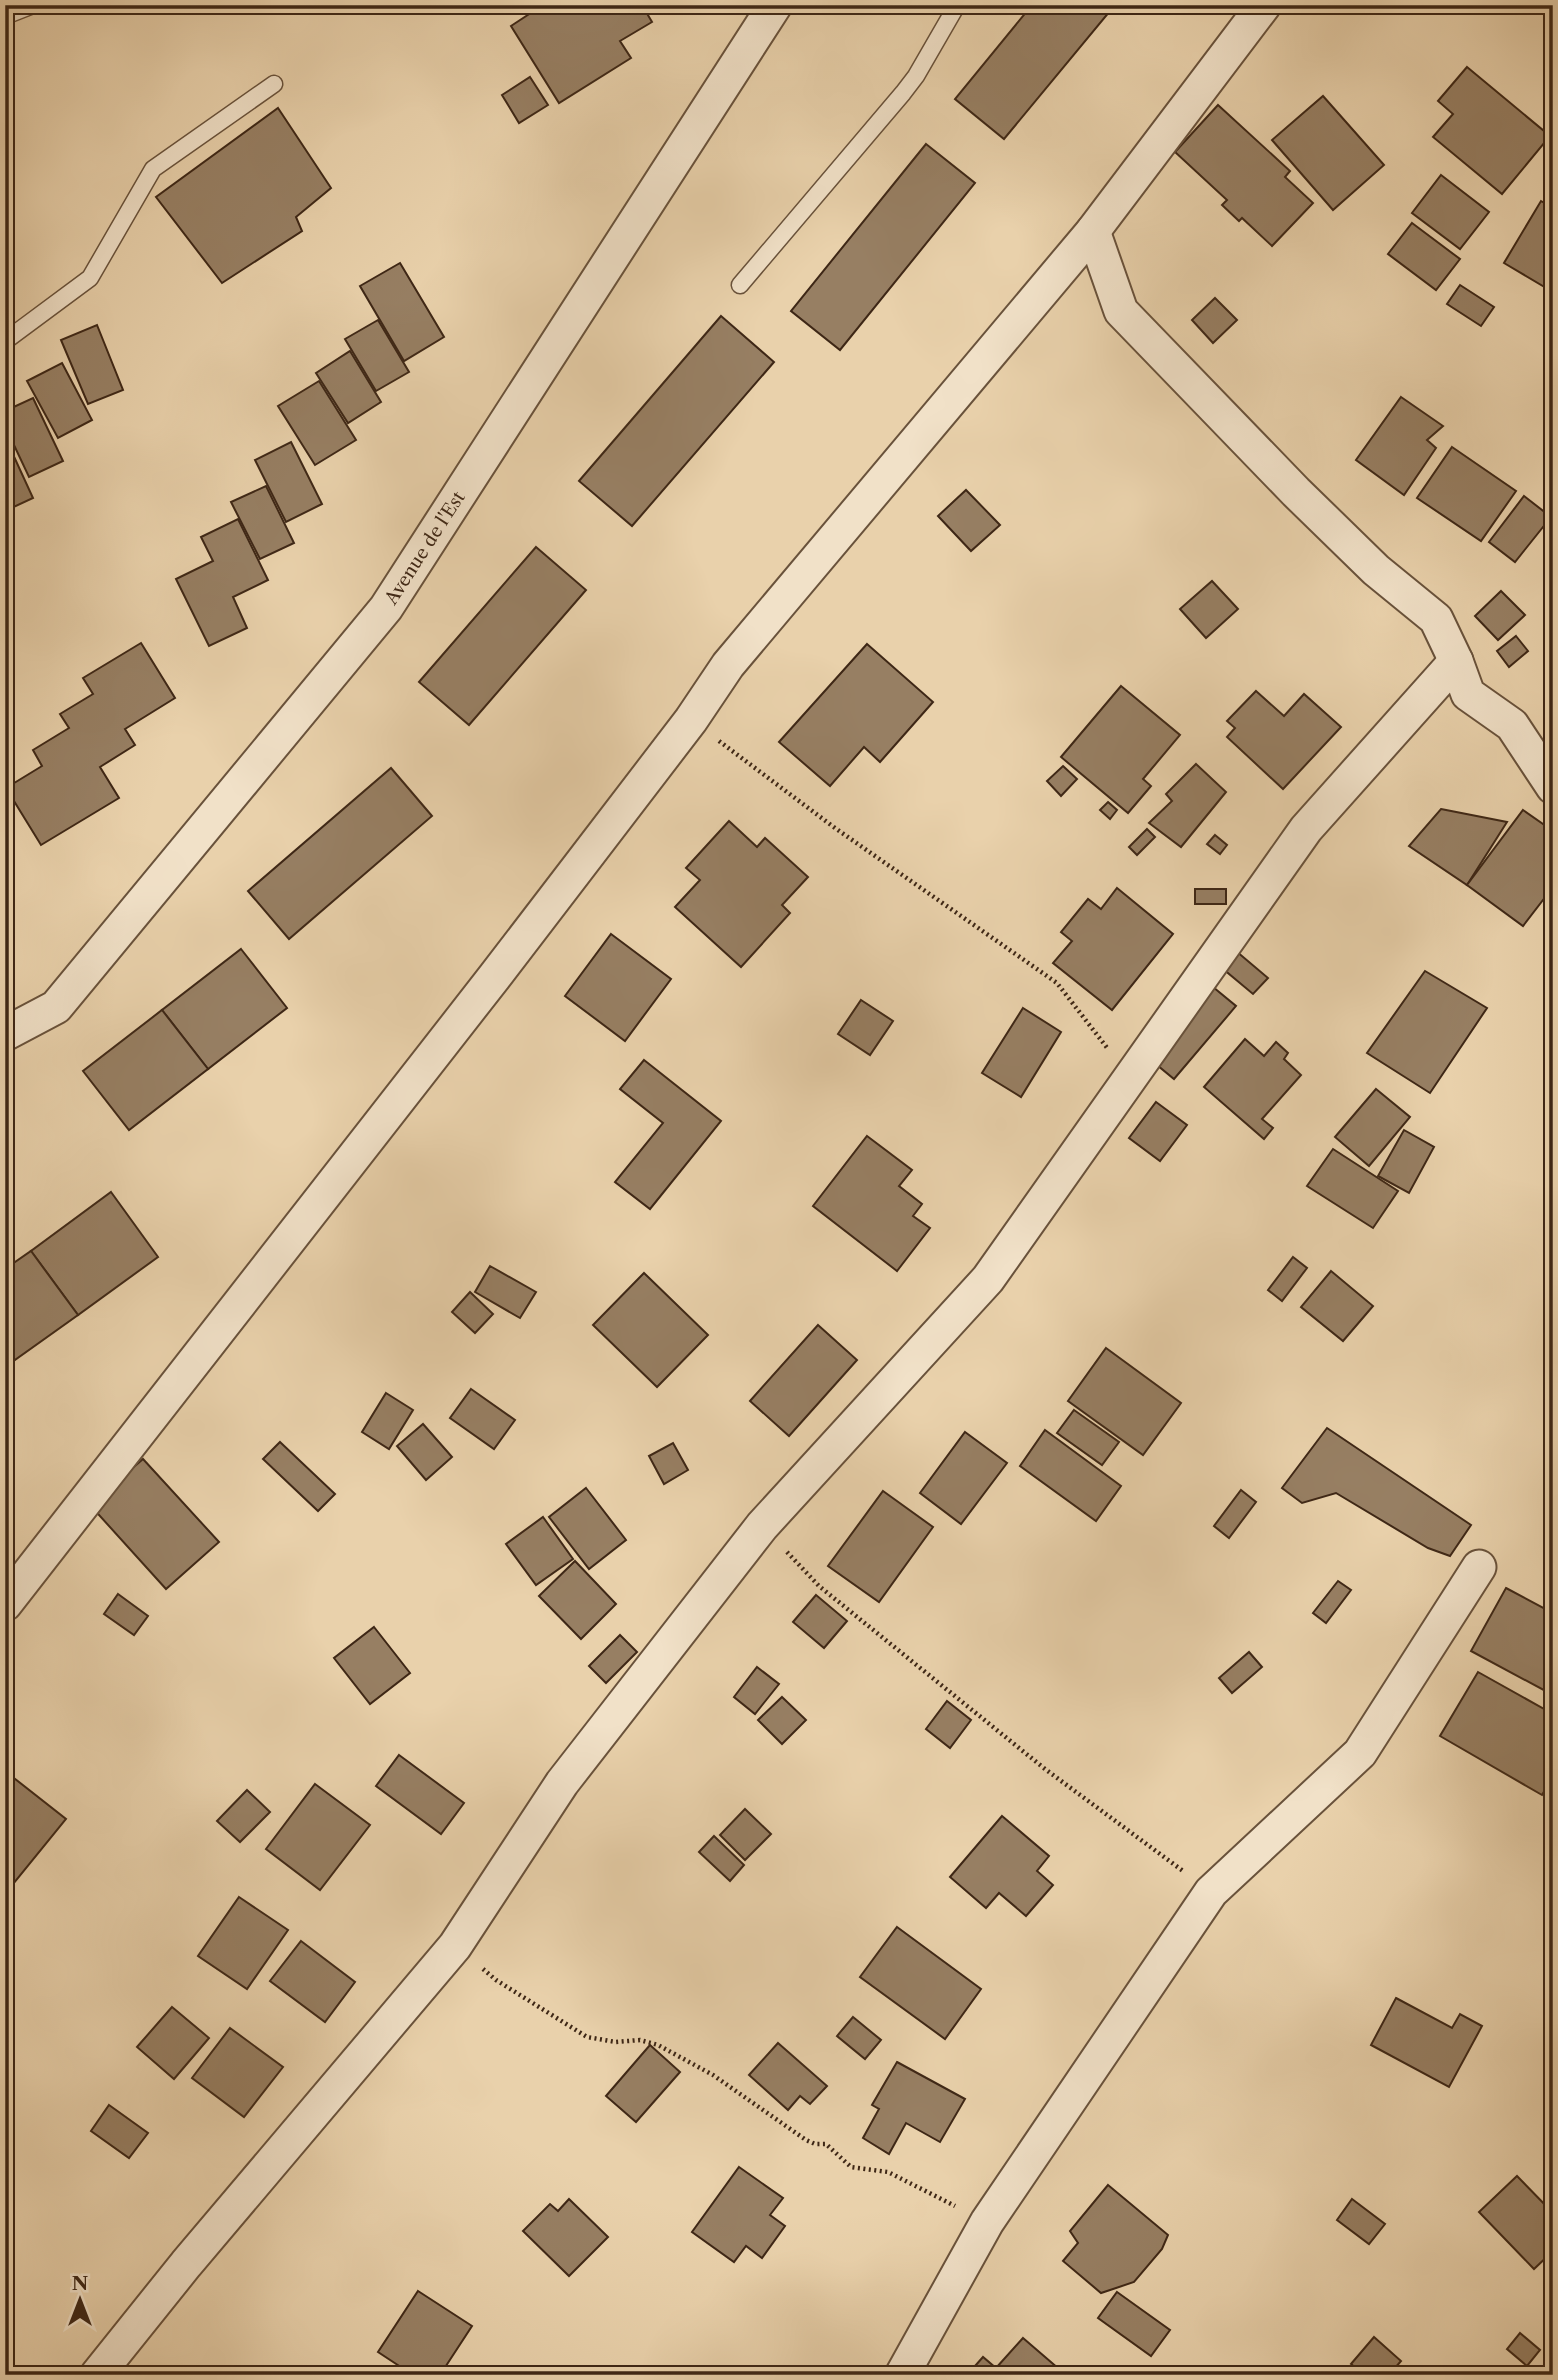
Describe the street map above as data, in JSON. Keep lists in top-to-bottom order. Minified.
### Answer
{"streets":{"street":["Avenue de l'Est"]},"north":"top"}
